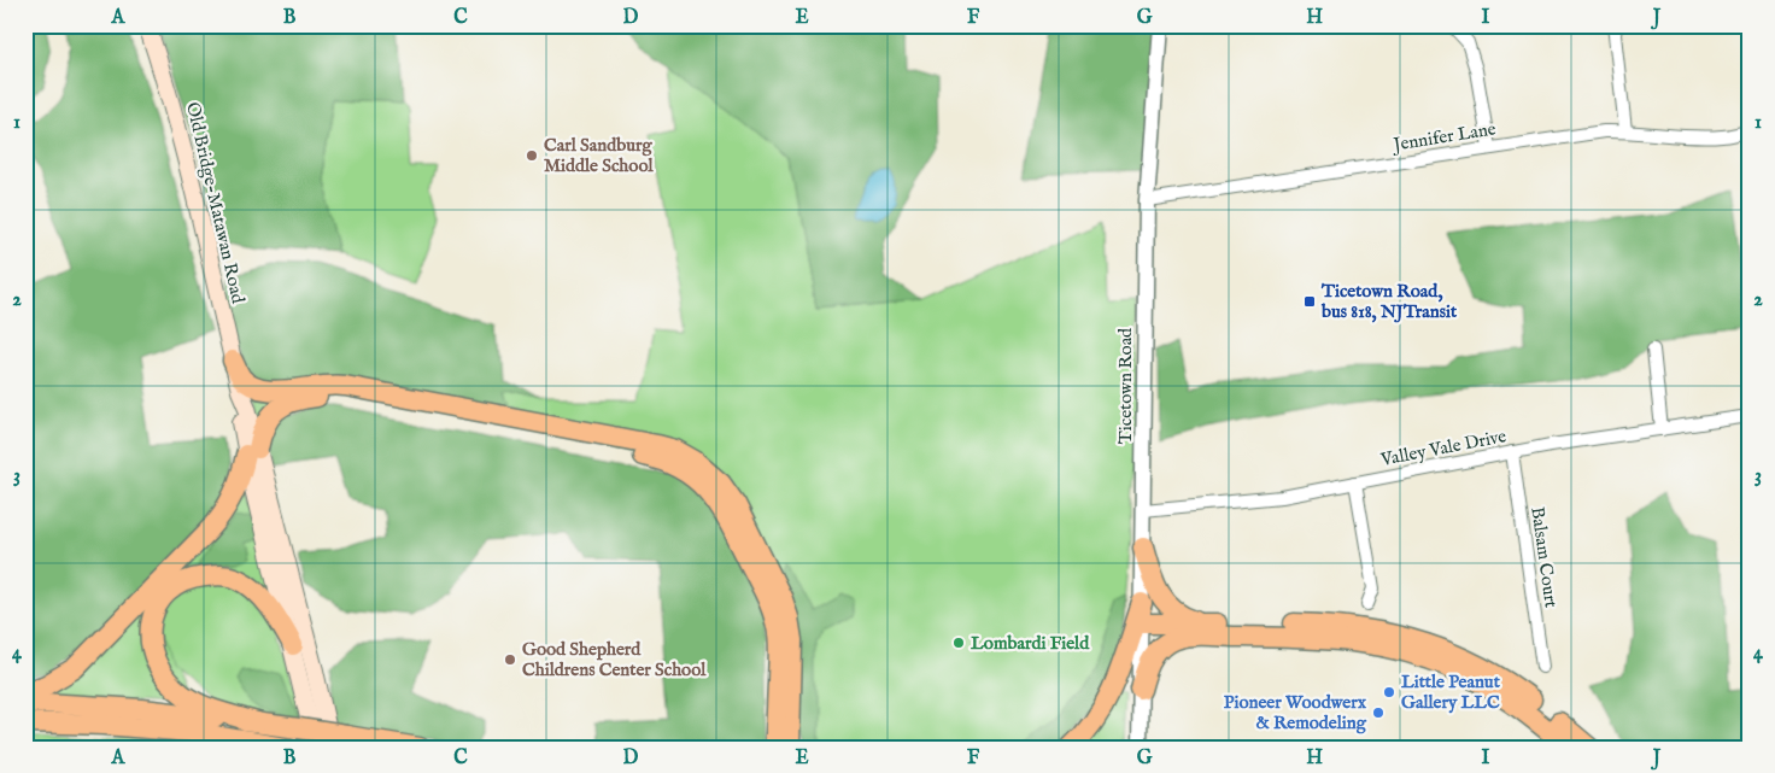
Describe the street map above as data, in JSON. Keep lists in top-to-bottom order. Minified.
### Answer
{"streets":{"main road":["Old Bridge-Matawan Road"],"street":["Jennifer Lane","Ticetown Road","Valley Vale Drive","Balsam Court"]},"crossings":[["Jennifer Lane","Ticetown Road"],["Ticetown Road","Valley Vale Drive"],["Valley Vale Drive","Balsam Court"]],"places":{"other":["Carl Sandburg Middle School","Lombardi Field","Good Shepherd Childrens Center School","Little Peanut Gallery LLC","Pioneer Woodwerx & Remodeling"],"transit":["Ticetown Road, bus 818, NJTransit"]},"grid":{"columns":["A","B","C","D","E","F","G","H","I","J"],"rows":["1","2","3","4"]}}
